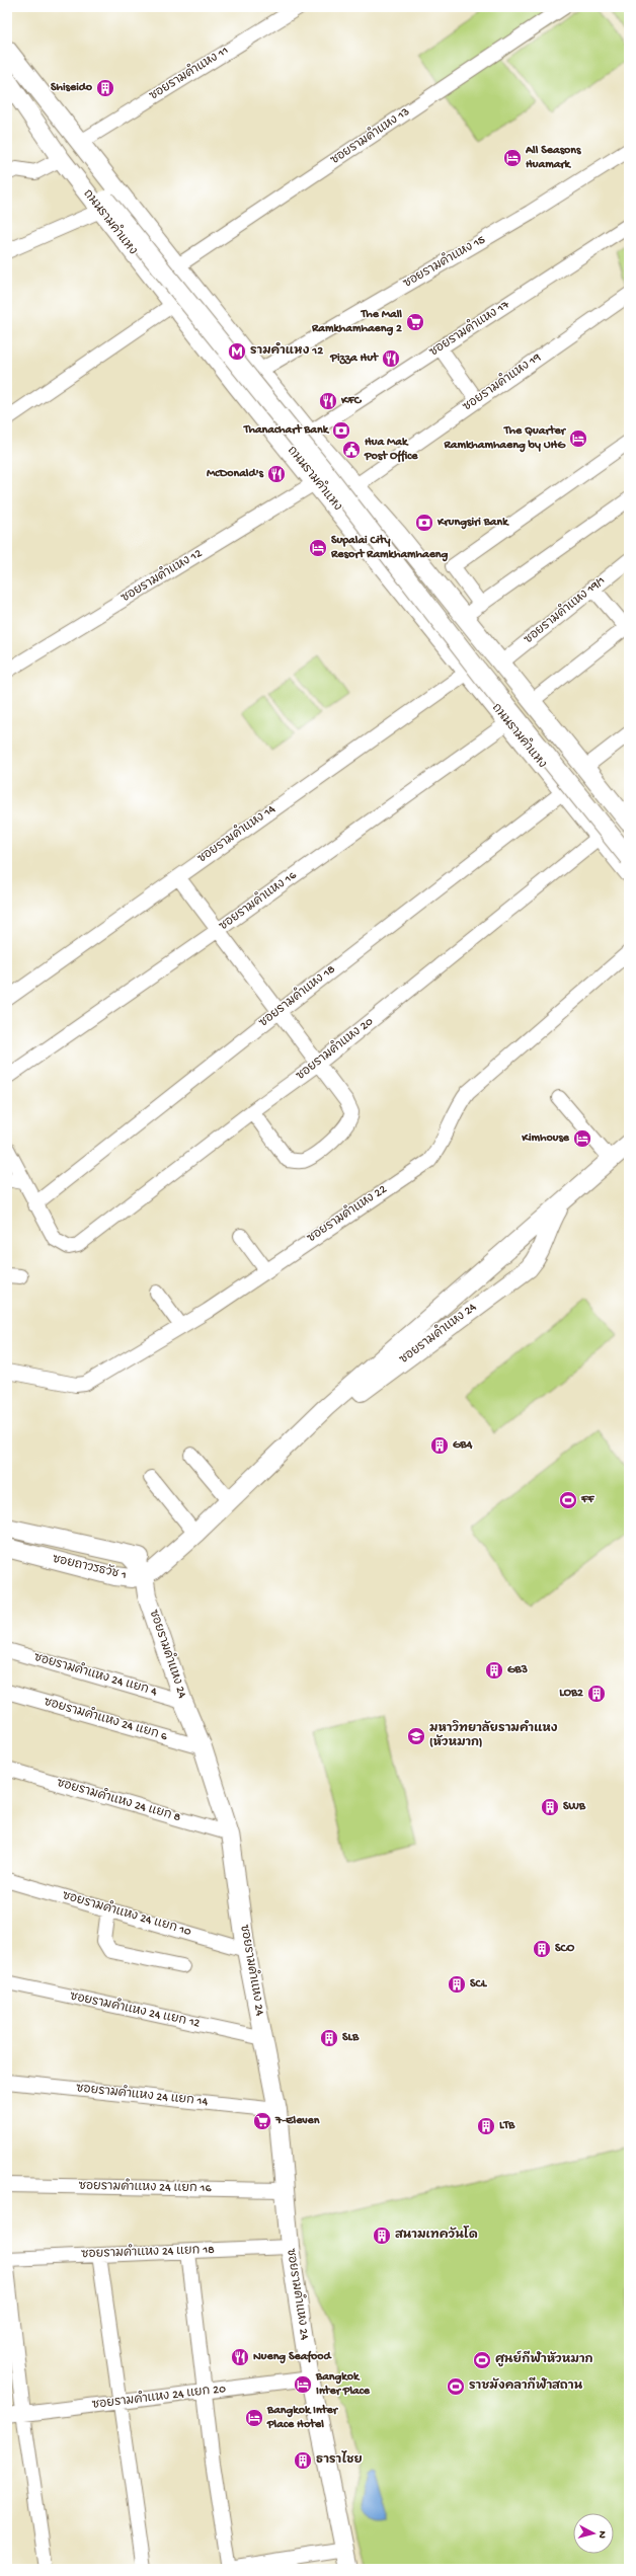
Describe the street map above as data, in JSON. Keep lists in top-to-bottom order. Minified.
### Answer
{"streets":{"main road":["ถนนรามคำแหง","ซอยรามคำแหง 24","ซอยถาวรธวัช 1"],"street":["ซอยรามคำแหง 11","ซอยรามคำแหง 13","ซอยรามคำแหง 15","ซอยรามคำแหง 17","ซอยรามคำแหง 19","ซอยรามคำแหง 12","ซอยรามคำแหง 19/1","ซอยรามคำแหง 14","ซอยรามคำแหง 16","ซอยรามคำแหง 18","ซอยรามคำแหง 20","ซอยรามคำแหง 22","ซอยรามคำแหง 24 แยก 4","ซอยรามคำแหง 24 แยก 6","ซอยรามคำแหง 24 แยก 8","ซอยรามคำแหง 24 แยก 10","ซอยรามคำแหง 24 แยก 12","ซอยรามคำแหง 24 แยก 14","ซอยรามคำแหง 24 แยก 16","ซอยรามคำแหง 24 แยก 18","ซอยรามคำแหง 24 แยก 20"]},"crossings":[["ซอยรามคำแหง 11","ถนนรามคำแหง"],["ซอยรามคำแหง 13","ถนนรามคำแหง"],["ถนนรามคำแหง","ซอยรามคำแหง 15"],["ถนนรามคำแหง","ซอยรามคำแหง 17"],["ถนนรามคำแหง","ซอยรามคำแหง 19"],["ถนนรามคำแหง","ซอยรามคำแหง 12"],["ถนนรามคำแหง","ซอยรามคำแหง 19/1"],["ถนนรามคำแหง","ซอยรามคำแหง 14"],["ถนนรามคำแหง","ซอยรามคำแหง 16"],["ถนนรามคำแหง","ซอยรามคำแหง 18"],["ถนนรามคำแหง","ซอยรามคำแหง 20"],["ซอยรามคำแหง 18","ซอยรามคำแหง 20"],["ซอยรามคำแหง 24","ซอยถาวรธวัช 1"],["ซอยรามคำแหง 24","ซอยรามคำแหง 24 แยก 4"],["ซอยรามคำแหง 24","ซอยรามคำแหง 24 แยก 6"],["ซอยรามคำแหง 24","ซอยรามคำแหง 24 แยก 8"],["ซอยรามคำแหง 24","ซอยรามคำแหง 24 แยก 10"],["ซอยรามคำแหง 24","ซอยรามคำแหง 24 แยก 12"],["ซอยรามคำแหง 24","ซอยรามคำแหง 24 แยก 14"],["ซอยรามคำแหง 24","ซอยรามคำแหง 24 แยก 16"],["ซอยรามคำแหง 24","ซอยรามคำแหง 24 แยก 18"],["ซอยรามคำแหง 24","ซอยรามคำแหง 24 แยก 20"]],"places":{"building":["Shiseido","GB4","GB3","LOB2","SWB","SCO","SCL","SLB","LTB","สนามเทควันโด","ธาราไชย"],"hotel":["All Seasons Huamark","The Quarter Ramkhamhaeng by UHG","Supalai City Resort Ramkhamhaeng","Kimhouse","Bangkok Inter Place","Bangkok Inter Place Hotel"],"supermarket":["The Mall Ramkhamhaeng 2","7-Eleven"],"metro station":["รามคำแหง 12"],"restaurant":["Pizza Hut","KFC","McDonald's","Nueng Seafood"],"bank":["Thanachart Bank","Krungsiri Bank"],"public building":["Hua Mak Post Office"],"sports":["FF","ศูนย์กีฬาหัวหมาก","ราชมังคลากีฬาสถาน"],"school or university":["มหาวิทยาลัยรามคำแหง (หัวหมาก)"]},"north":"right"}
